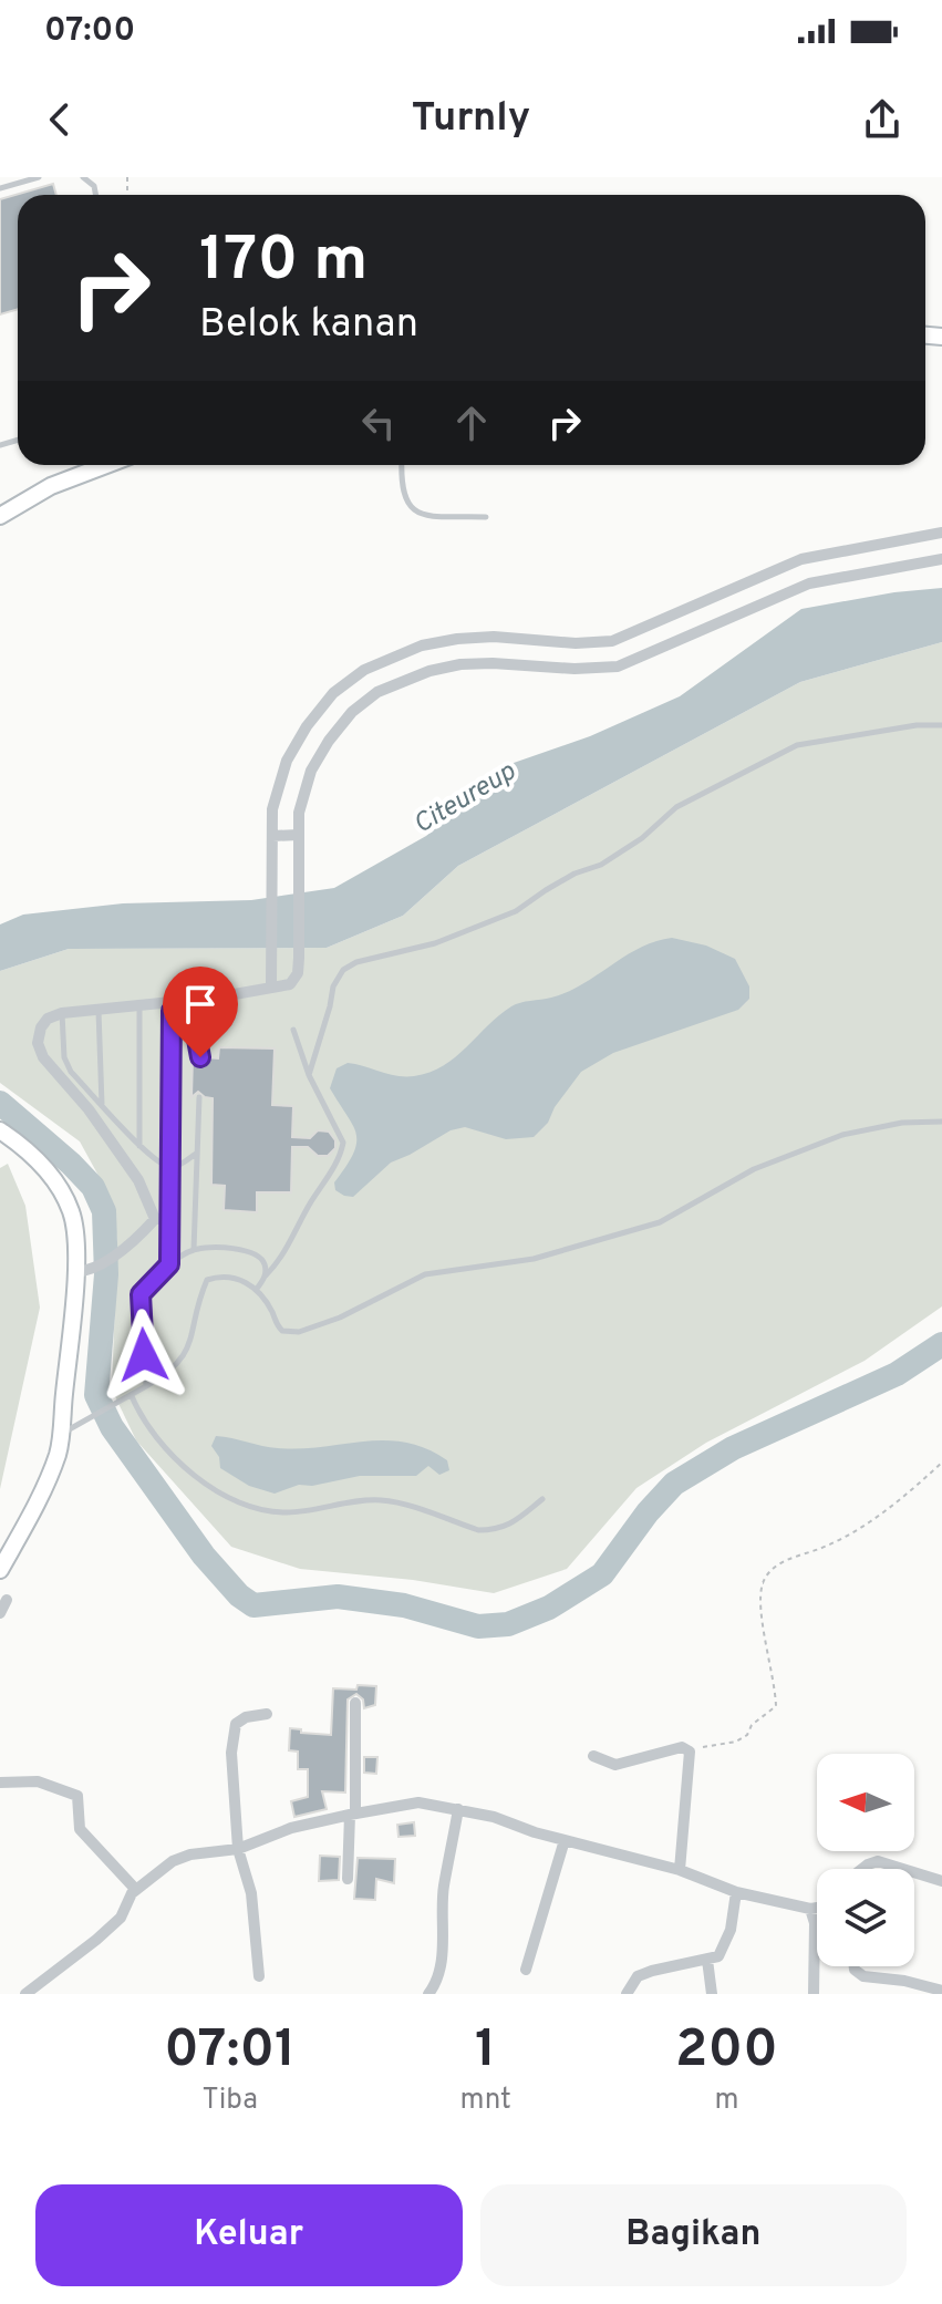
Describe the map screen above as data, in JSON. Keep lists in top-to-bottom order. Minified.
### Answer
{"water":["Citeureup"],"north":"left","page":{"status":"07:00","header":"Turnly","turn":["170 m","Belok kanan"],"eta":["07:01","Tiba","1","mnt","200","m"],"buttons":["Keluar","Bagikan"]}}
